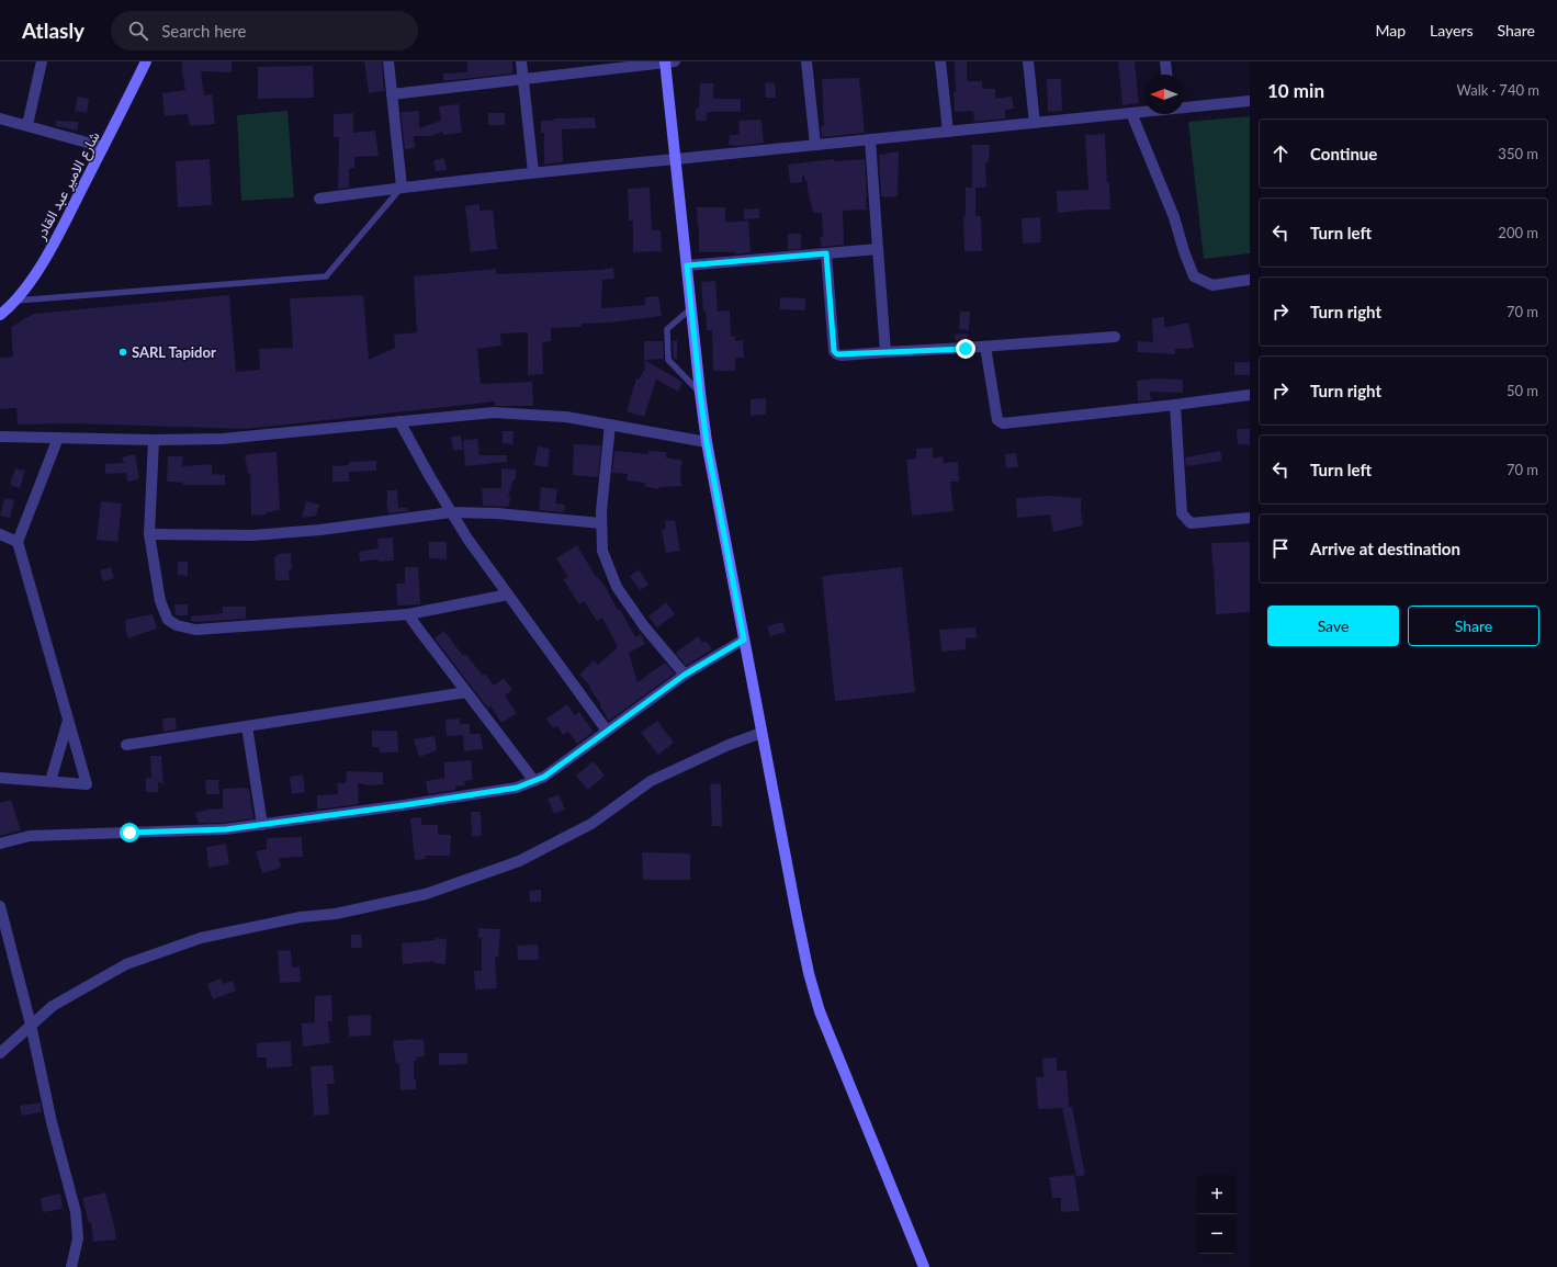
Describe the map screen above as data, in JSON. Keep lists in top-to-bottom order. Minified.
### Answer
{"streets":{"main road":["شارع الامير عبد القادر"]},"places":["SARL Tapidor"],"north":"left","page":{"header":"Atlasly","search":"Search here","nav":["Map","Layers","Share"],"heading":["10 min","Walk · 740 m"],"list":[["Continue","350 m"],["Turn left","200 m"],["Turn right","70 m"],["Turn right","50 m"],["Turn left","70 m"],"Arrive at destination"],"buttons":["Save","Share"],"map_buttons":["+","−"]}}
